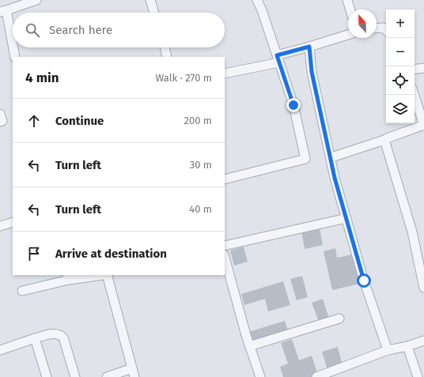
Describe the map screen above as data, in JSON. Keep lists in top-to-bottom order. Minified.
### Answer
{"north":"top","page":{"map_buttons":["+","−"],"search":"Search here","heading":["4 min","Walk · 270 m"],"list":[["Continue","200 m"],["Turn left","30 m"],["Turn left","40 m"],"Arrive at destination"]}}
